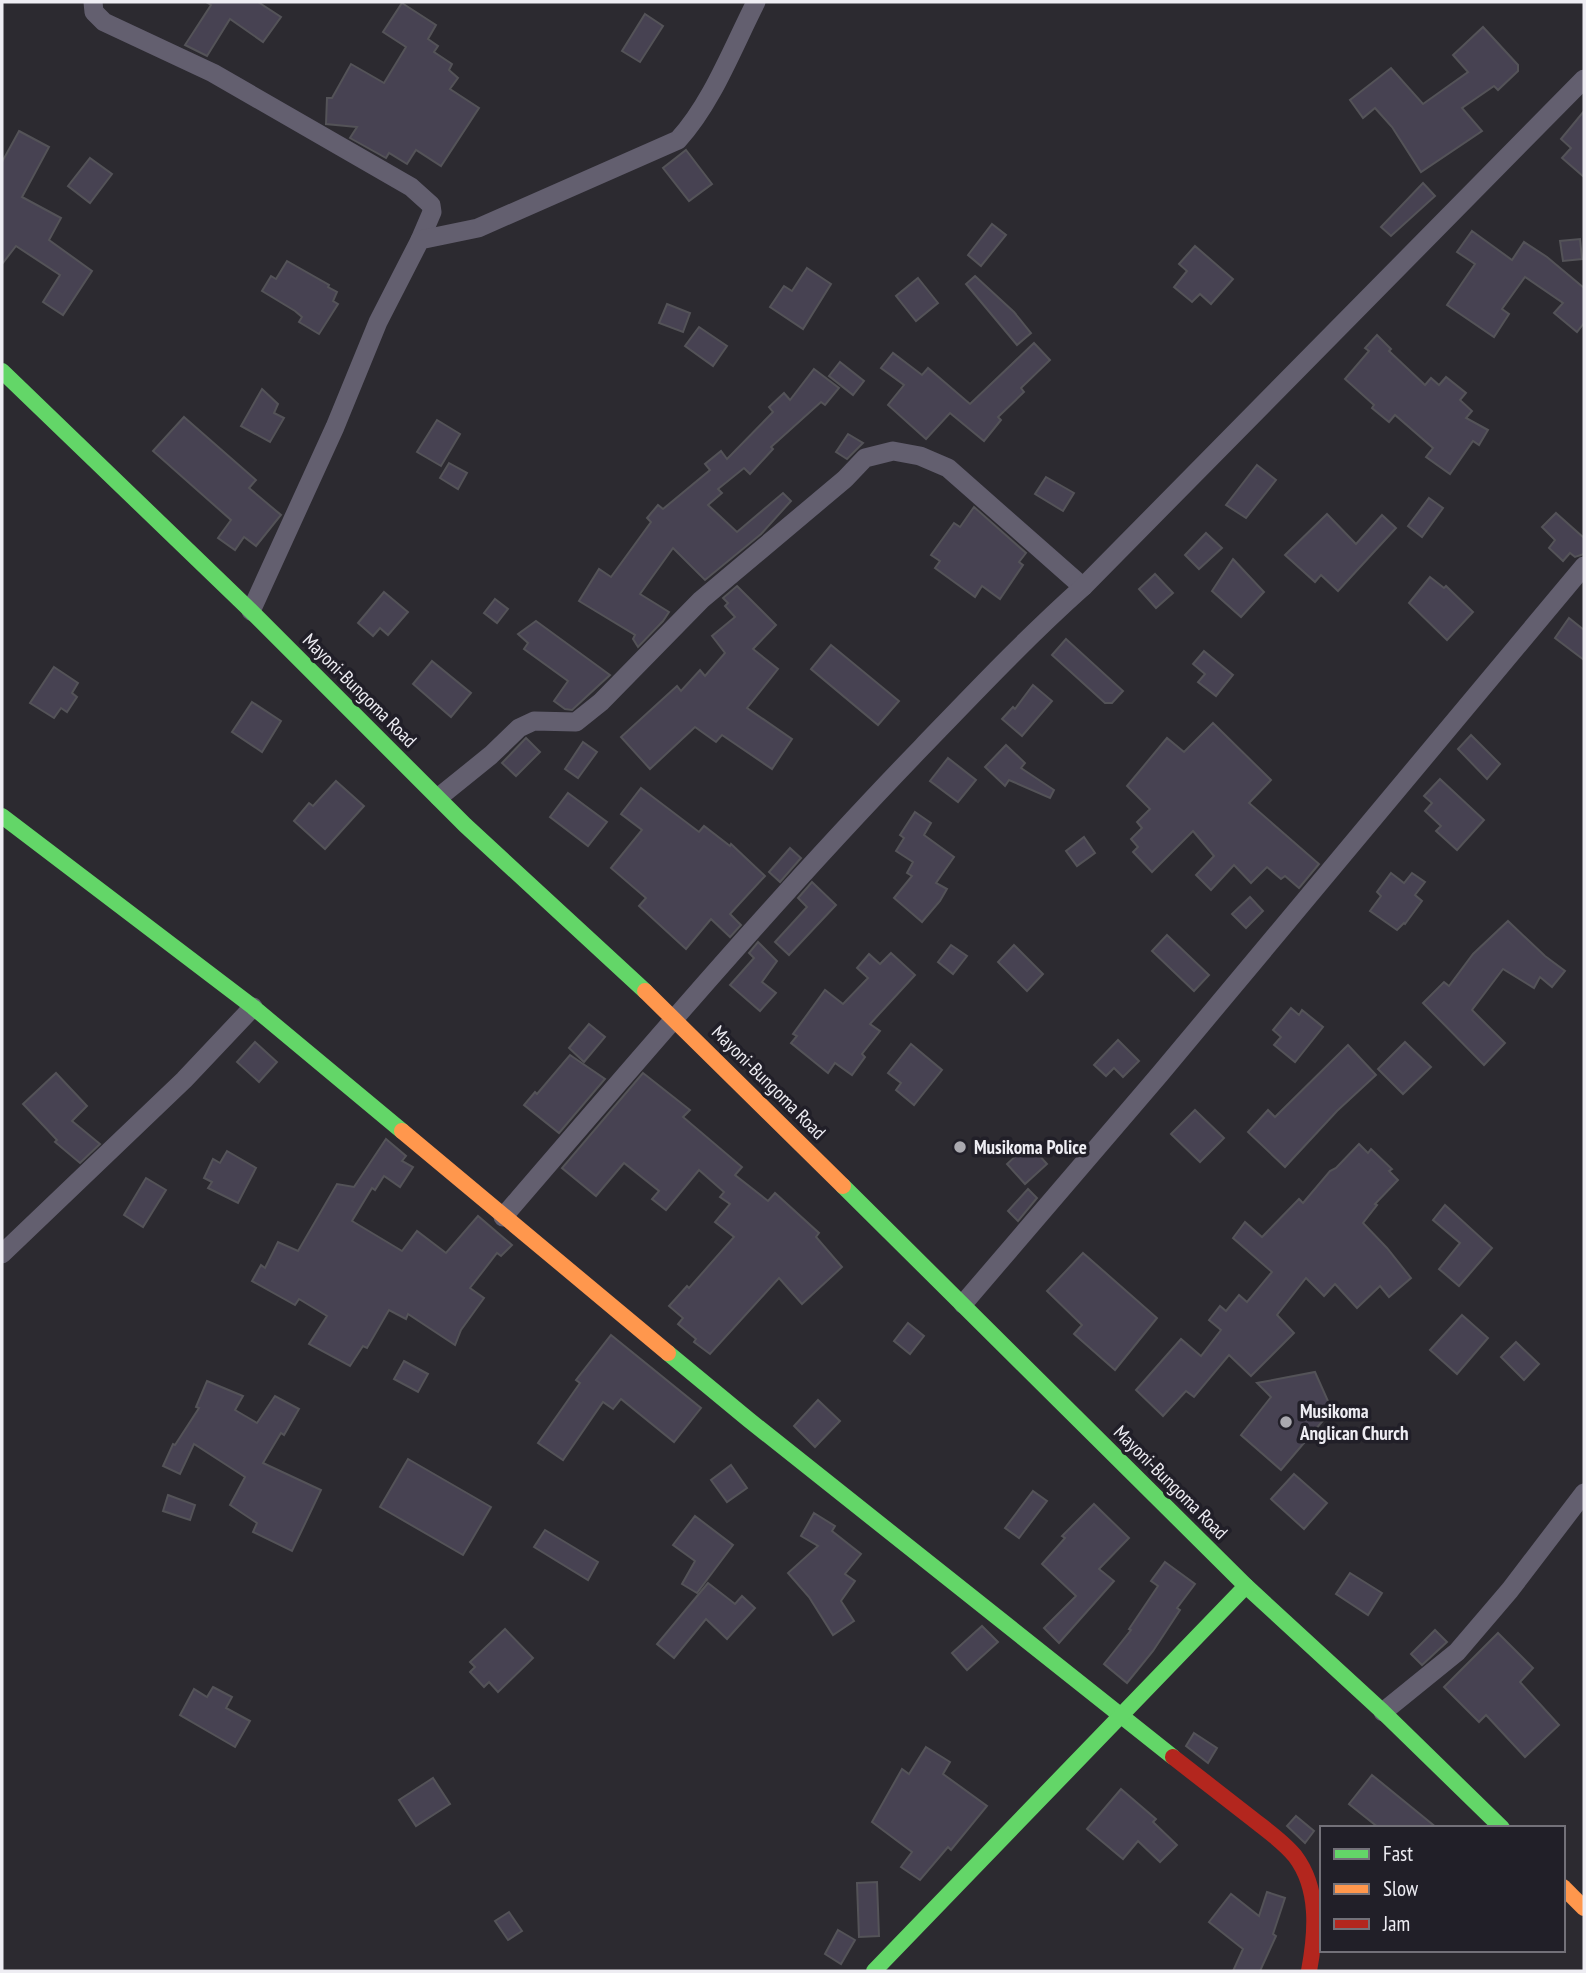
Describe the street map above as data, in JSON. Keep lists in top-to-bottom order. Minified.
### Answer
{"streets":{"street":["Mayoni-Bungoma Road"]},"places":["Musikoma Police","Musikoma Anglican Church"],"legend":["Fast","Slow","Jam"]}
